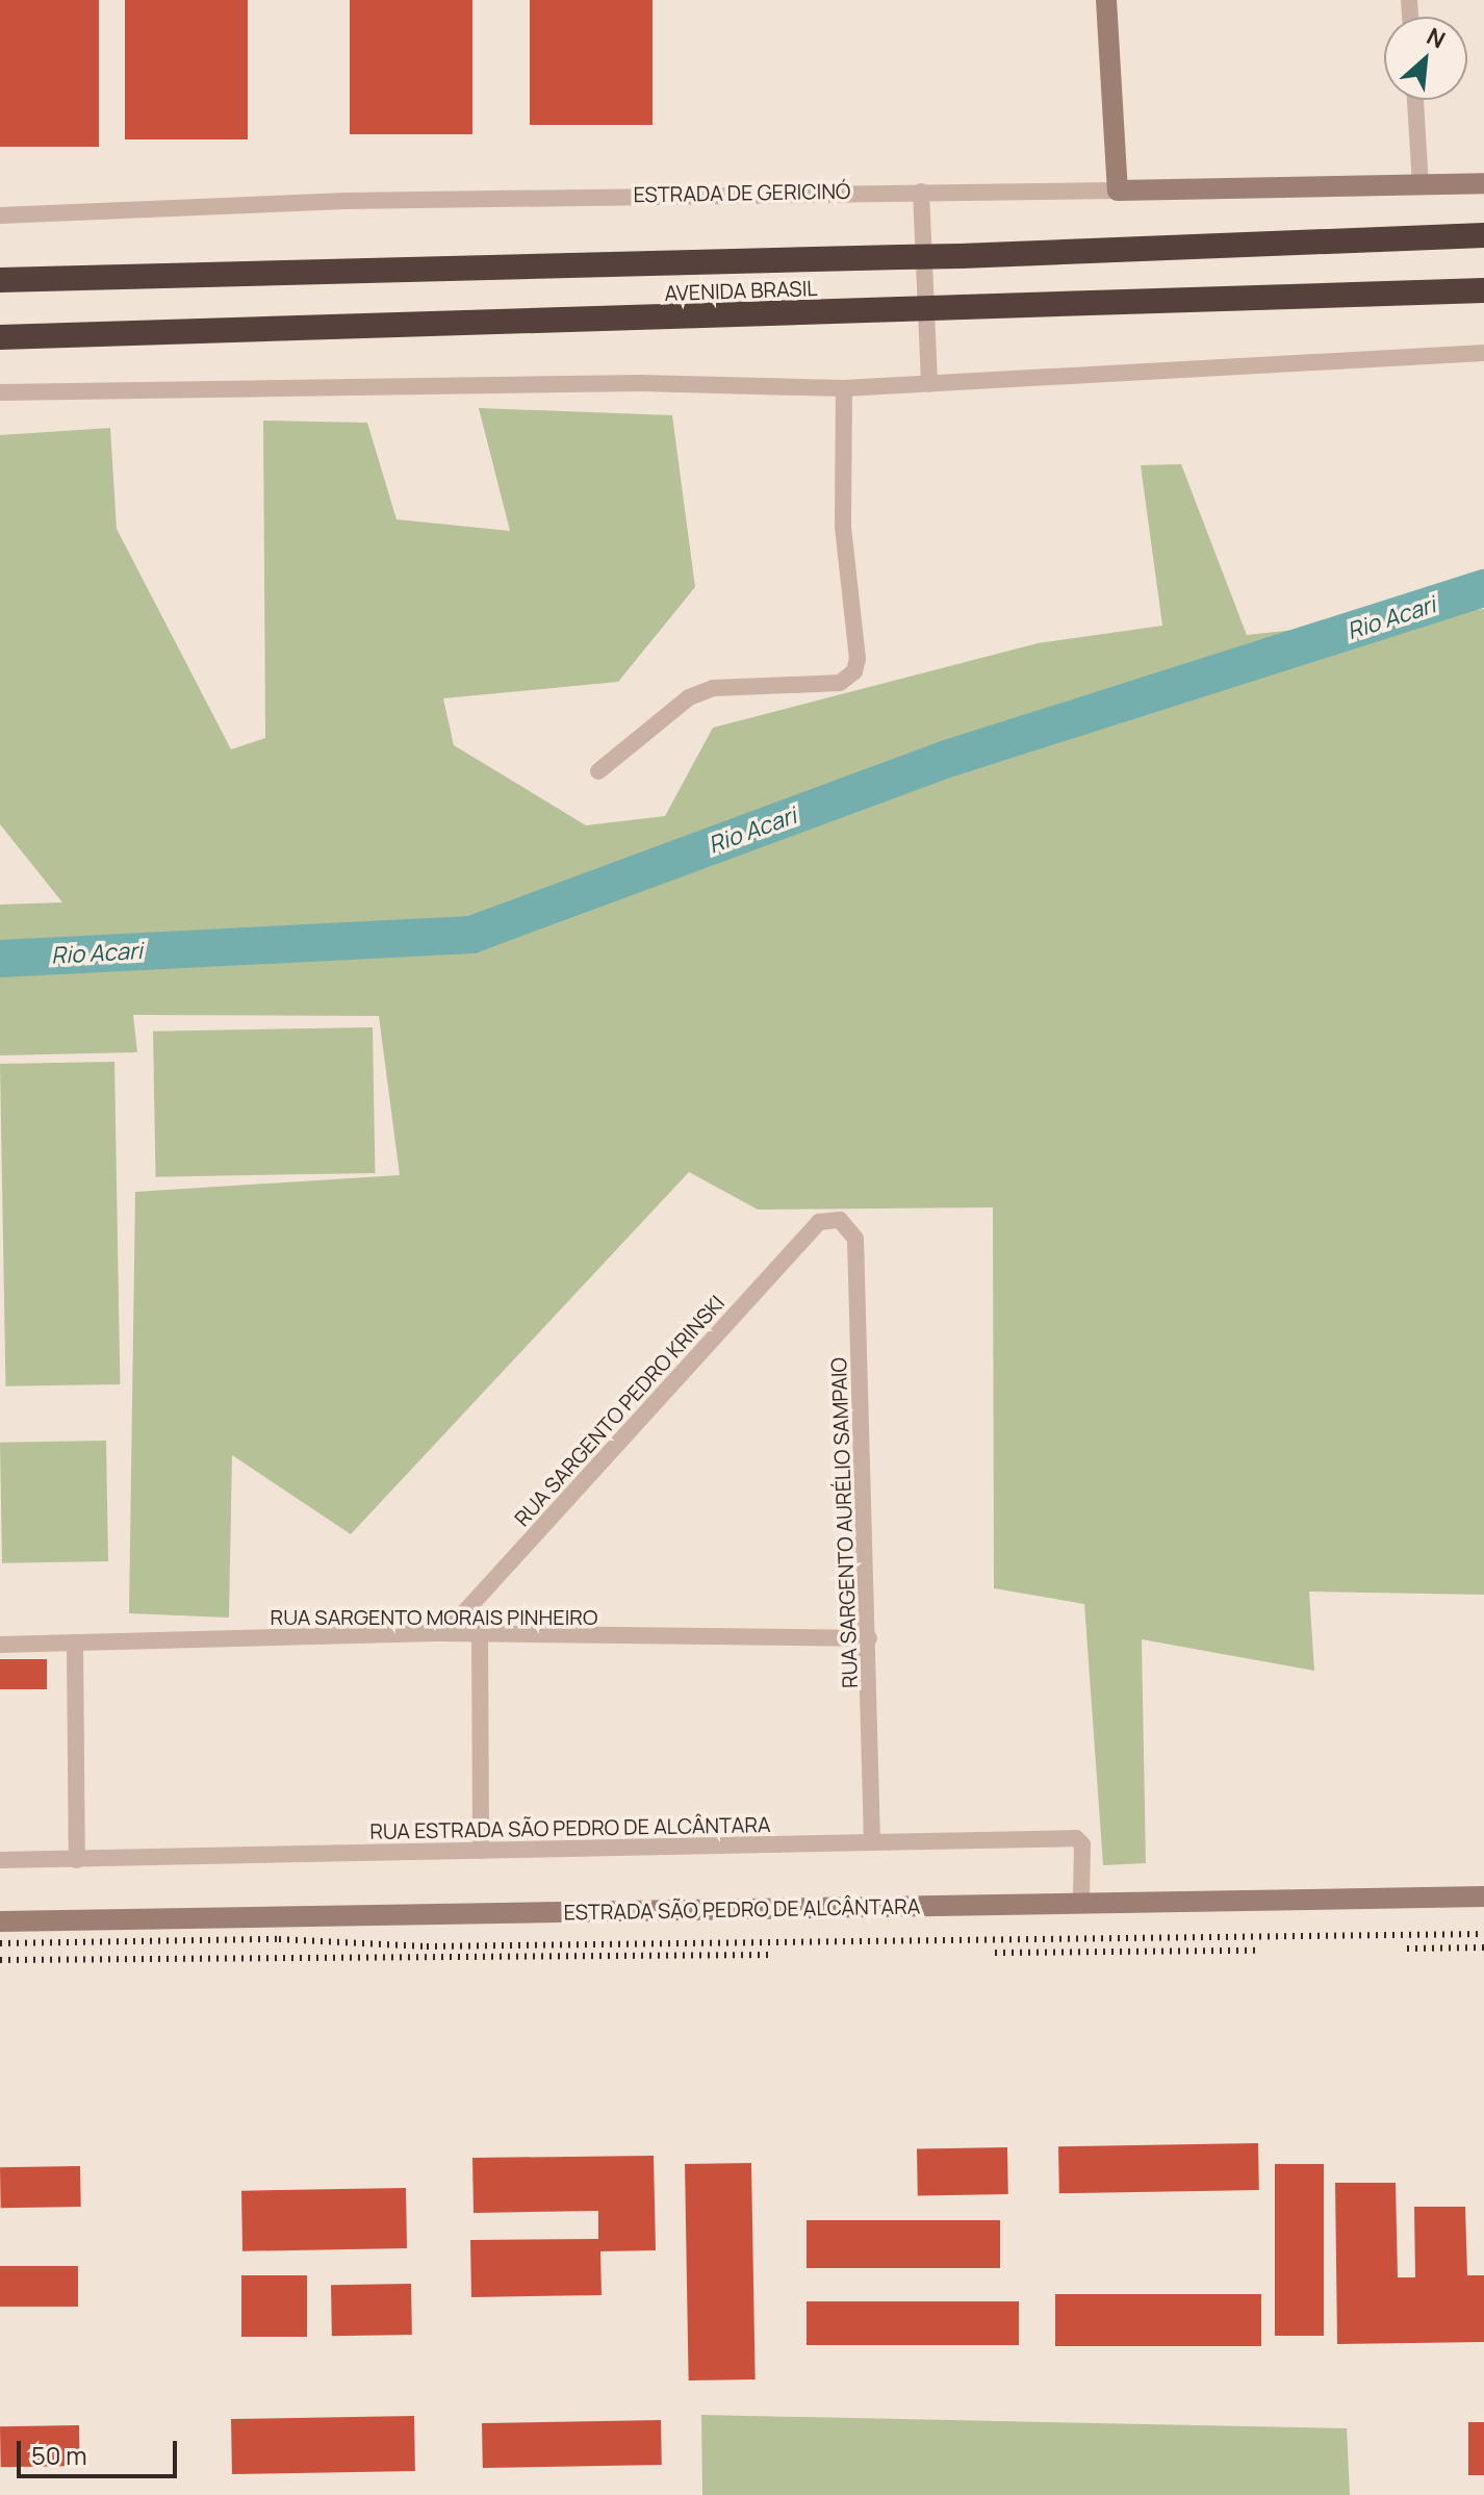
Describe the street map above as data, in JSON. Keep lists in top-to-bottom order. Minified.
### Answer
{"streets":{"highway":["AVENIDA BRASIL"],"street":["ESTRADA DE GERICINÓ","RUA SARGENTO PEDRO KRINSKI","RUA SARGENTO AURÉLIO SAMPAIO","RUA SARGENTO MORAIS PINHEIRO","RUA ESTRADA SÃO PEDRO DE ALCÂNTARA","ESTRADA SÃO PEDRO DE ALCÂNTARA"]},"crossings":[["RUA SARGENTO PEDRO KRINSKI","RUA SARGENTO AURÉLIO SAMPAIO"],["RUA SARGENTO PEDRO KRINSKI","RUA SARGENTO MORAIS PINHEIRO"],["RUA SARGENTO AURÉLIO SAMPAIO","RUA SARGENTO MORAIS PINHEIRO"],["RUA SARGENTO AURÉLIO SAMPAIO","RUA ESTRADA SÃO PEDRO DE ALCÂNTARA"],["RUA ESTRADA SÃO PEDRO DE ALCÂNTARA","ESTRADA SÃO PEDRO DE ALCÂNTARA"]],"water":["Rio Acari"],"scale_bar":"50 m","north":"top right"}
